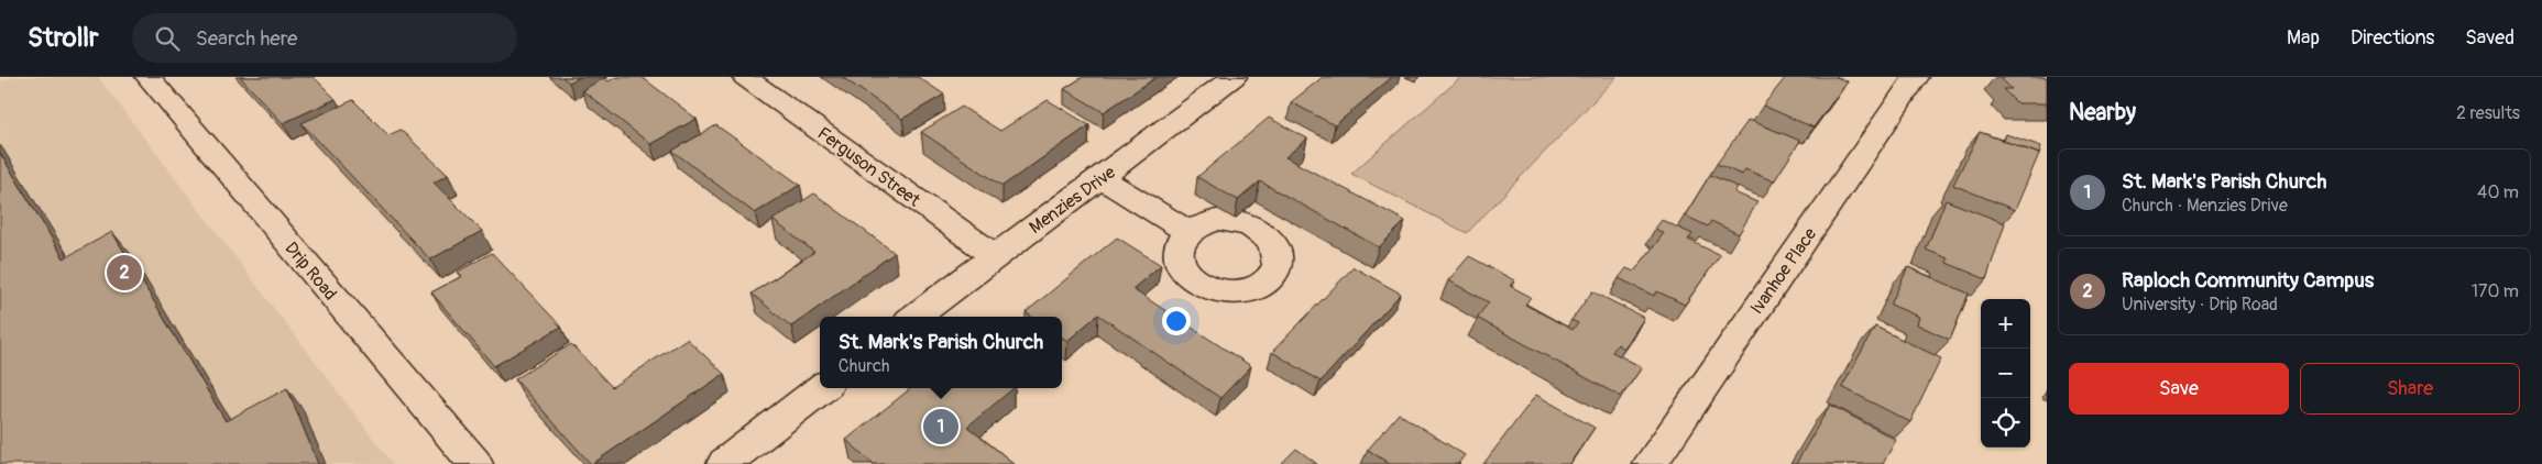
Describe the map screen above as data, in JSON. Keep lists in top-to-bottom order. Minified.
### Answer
{"streets":{"street":["Ferguson Street","Menzies Drive","Drip Road","Ivanhoe Place"]},"crossings":[["Ferguson Street","Menzies Drive"]],"page":{"header":"Strollr","search":"Search here","nav":["Map","Directions","Saved"],"heading":["Nearby","2 results"],"list":[{"mark":"1","name":"St. Mark's Parish Church","note":"Church · Menzies Drive","value":"40 m"},{"mark":"2","name":"Raploch Community Campus","note":"University · Drip Road","value":"170 m"}],"pins":["2","1"],"map_buttons":["+","−"],"popup":["St. Mark's Parish Church","Church"],"buttons":["Save","Share"]}}
